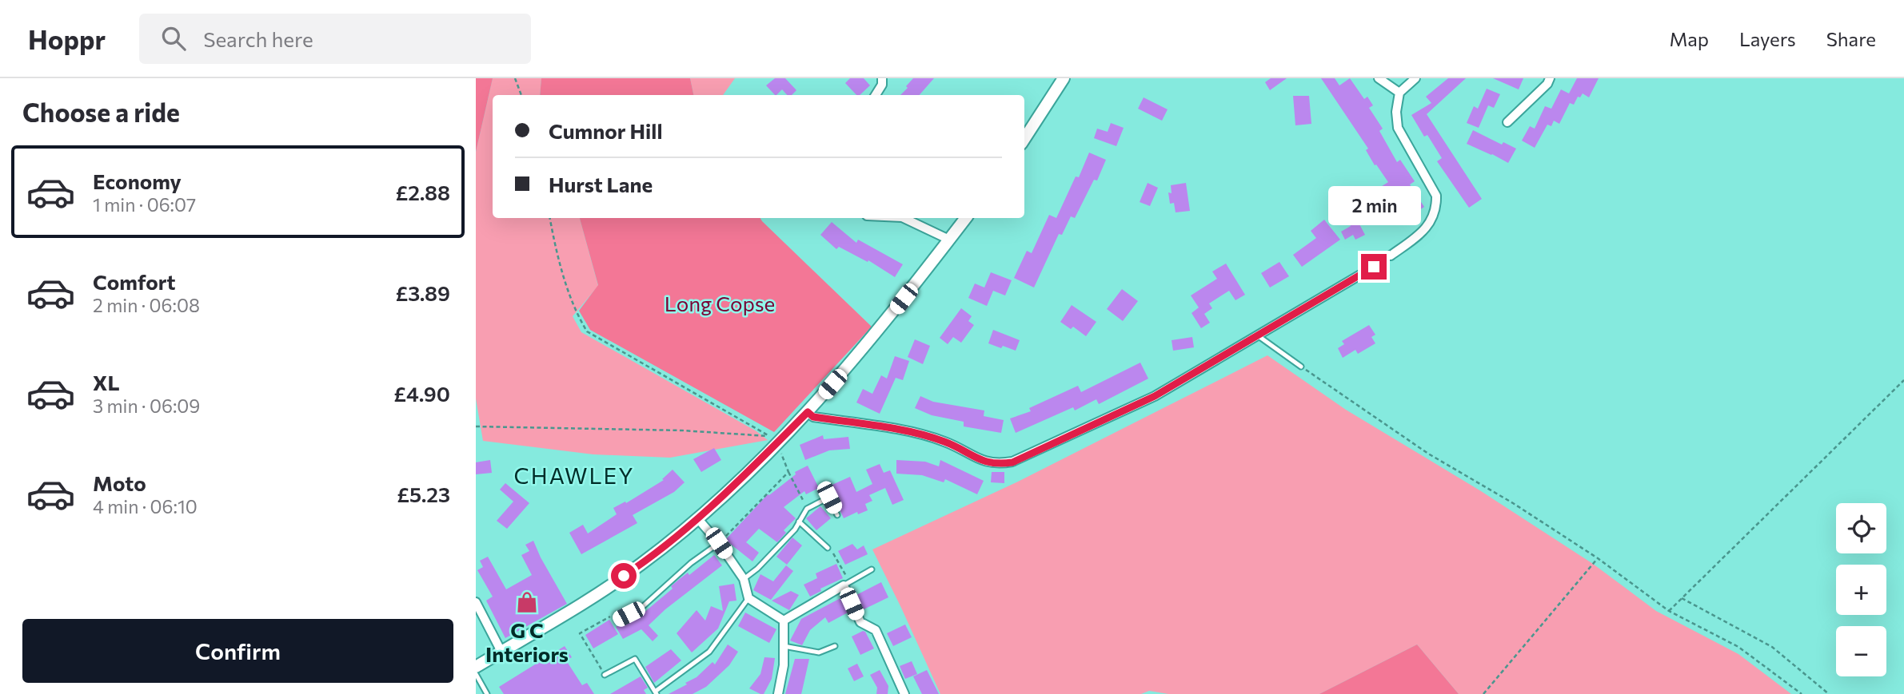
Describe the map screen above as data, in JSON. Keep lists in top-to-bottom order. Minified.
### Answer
{"districts":["CHAWLEY"],"parks":["Long Copse"],"places":{"shop":["G C Interiors"]},"page":{"header":"Hoppr","search":"Search here","nav":["Map","Layers","Share"],"heading":"Choose a ride","banner":["Cumnor Hill","Hurst Lane"],"list":[{"name":"Economy","note":"1 min · 06:07","value":"£2.88"},{"name":"Comfort","note":"2 min · 06:08","value":"£3.89"},{"name":"XL","note":"3 min · 06:09","value":"£4.90"},{"name":"Moto","note":"4 min · 06:10","value":"£5.23"}],"bubble":"2 min","map_buttons":["+","−"],"buttons":"Confirm"}}
